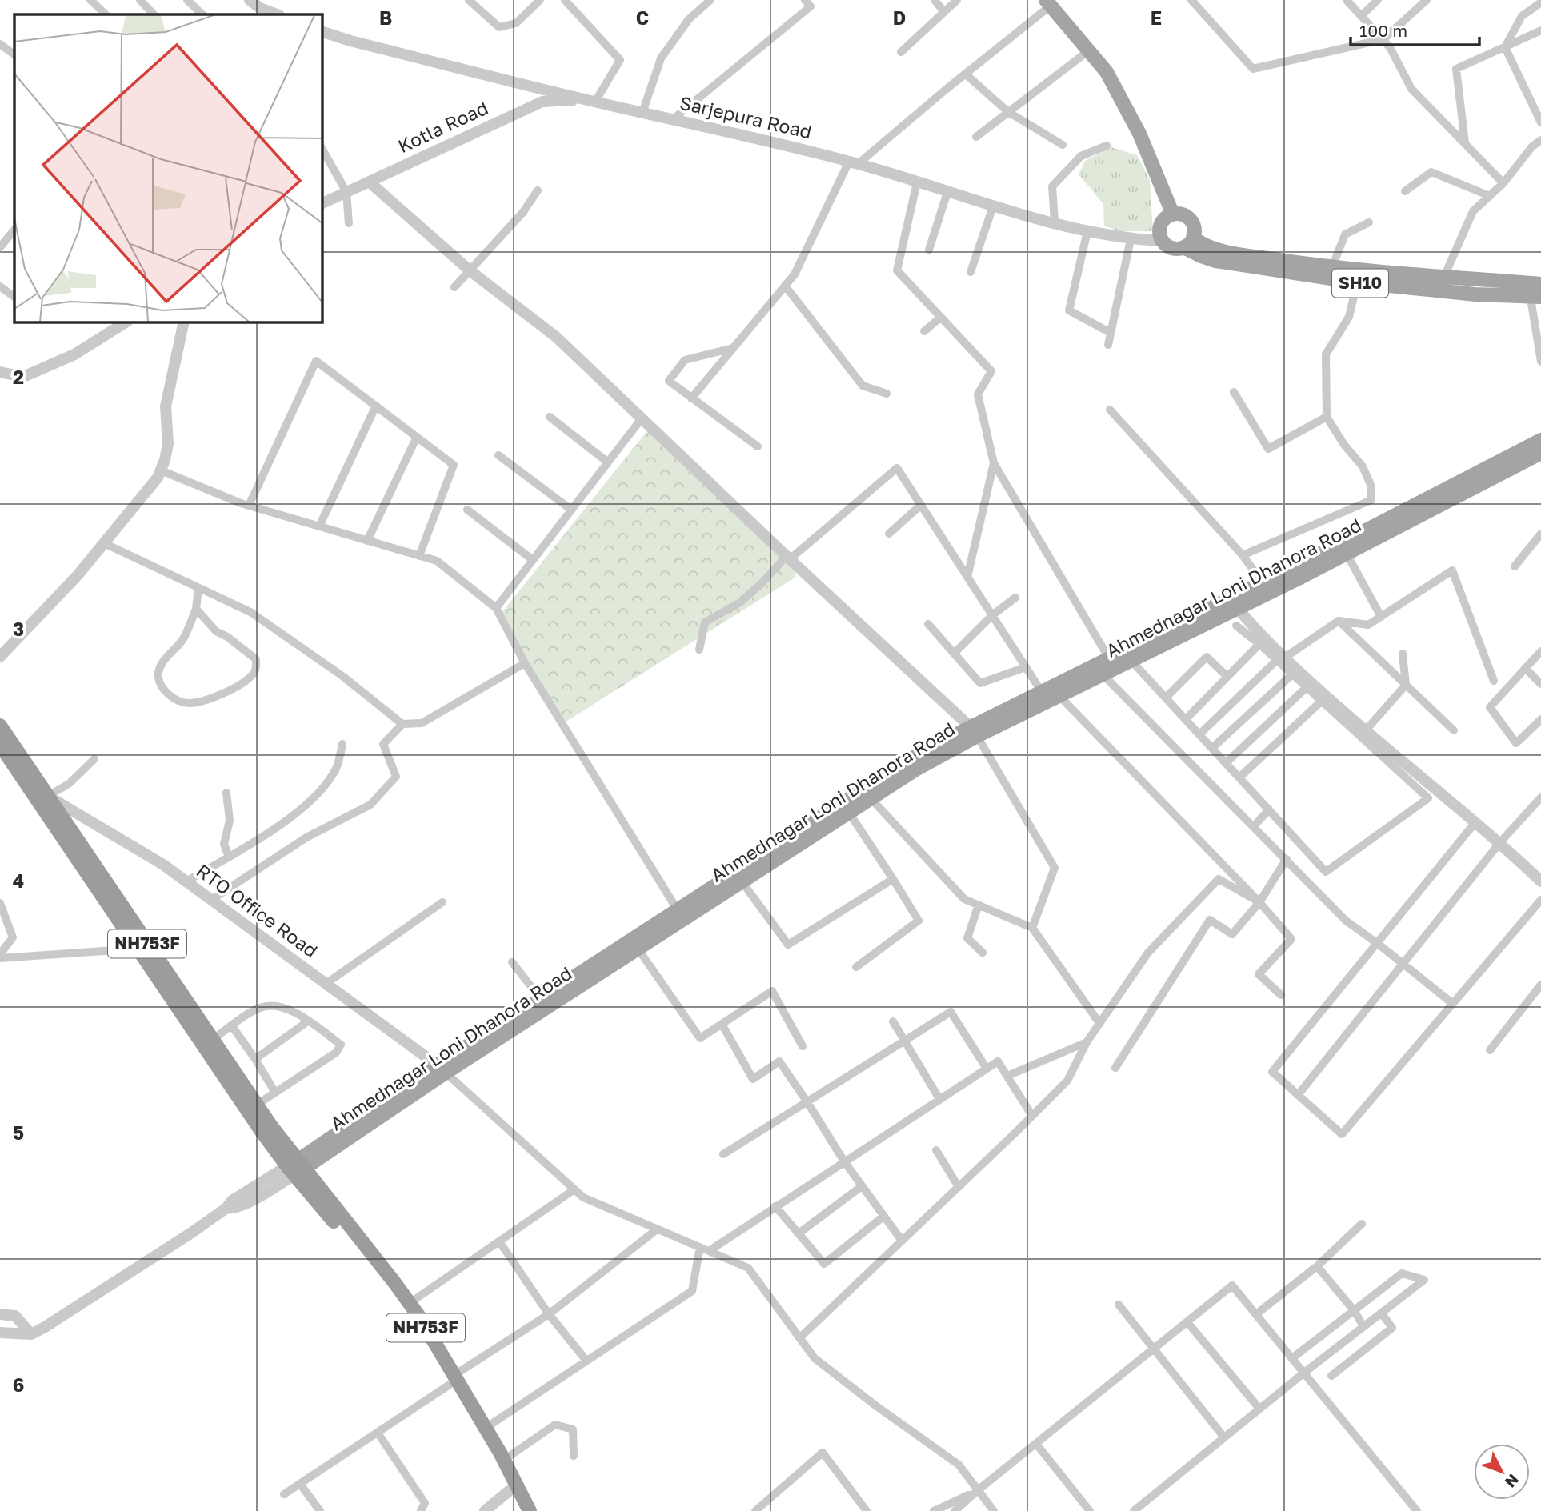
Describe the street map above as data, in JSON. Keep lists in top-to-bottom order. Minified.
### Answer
{"streets":{"highway":["NH753F"],"main road":["SH10","Ahmednagar Loni Dhanora Road"],"street":["Sarjepura Road","Kotla Road","RTO Office Road"]},"crossings":[["Sarjepura Road","Kotla Road"],["Sarjepura Road","SH10"],["Ahmednagar Loni Dhanora Road","RTO Office Road"],["Ahmednagar Loni Dhanora Road","NH753F"],["RTO Office Road","NH753F"]],"scale_bar":"100 m","north":"bottom right","grid":{"columns":["B","C","D","E"],"rows":["2","3","4","5","6"]}}
